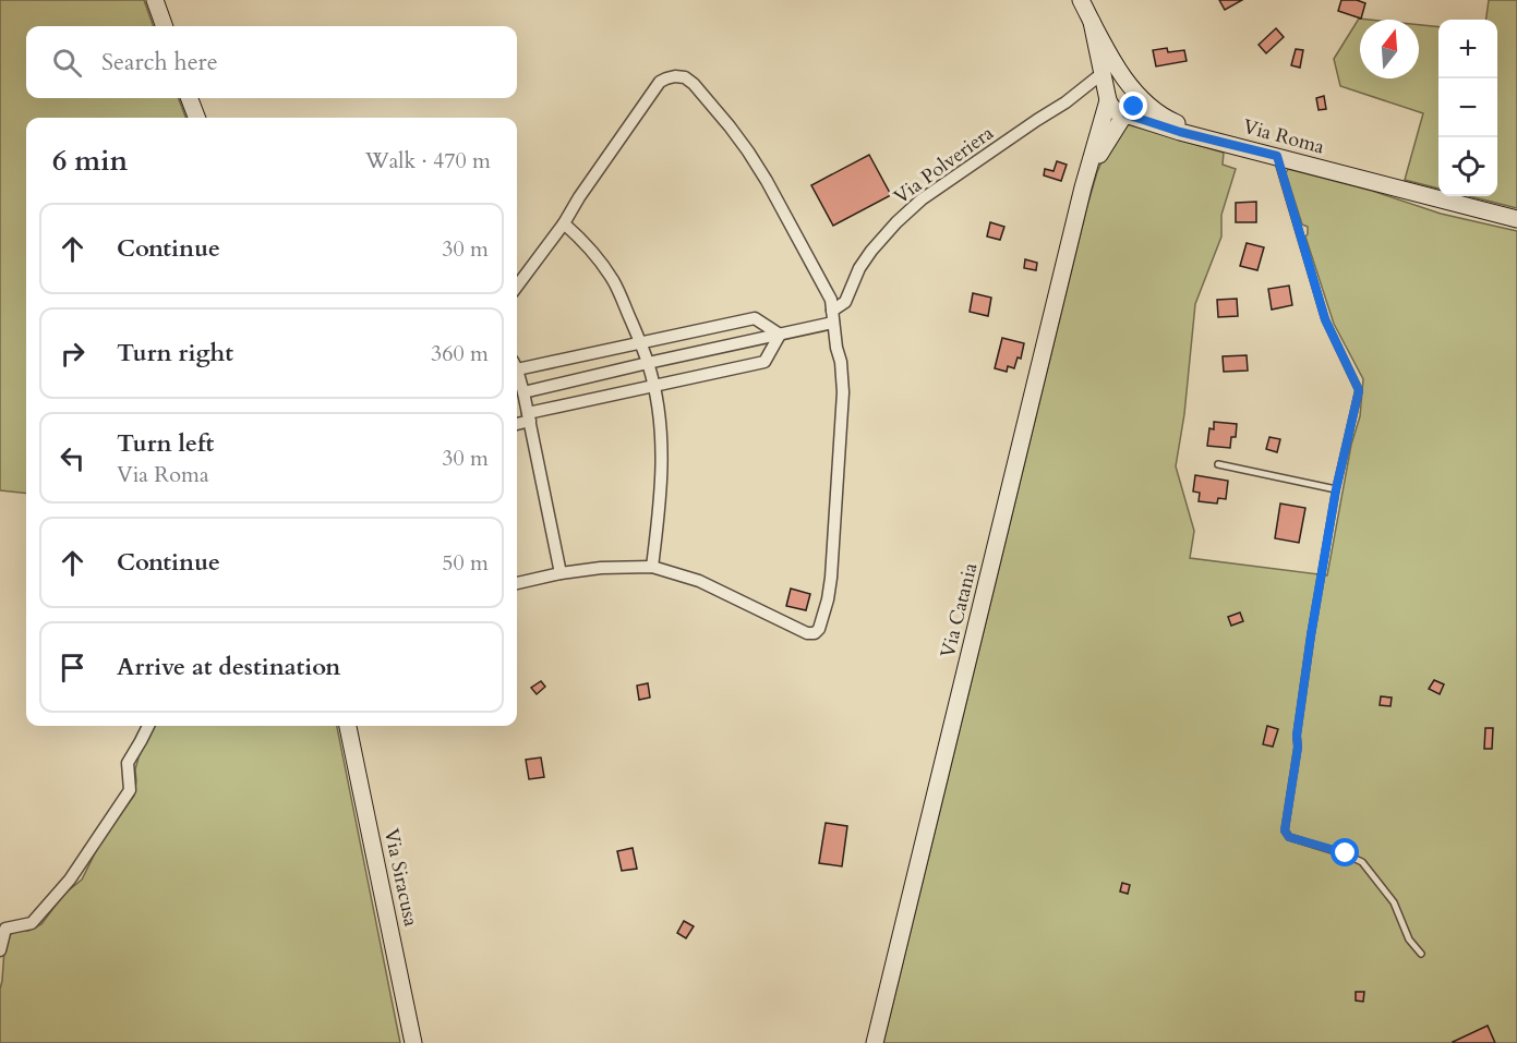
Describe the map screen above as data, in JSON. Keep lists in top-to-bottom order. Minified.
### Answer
{"streets":{"street":["Via Roma","Via Polveriera","Via Catania","Via Siracusa"]},"north":"top","page":{"map_buttons":["+","−"],"search":"Search here","heading":["6 min","Walk · 470 m"],"list":[["Continue","30 m"],["Turn right","360 m"],["Turn left","Via Roma","30 m"],["Continue","50 m"],"Arrive at destination"]}}
